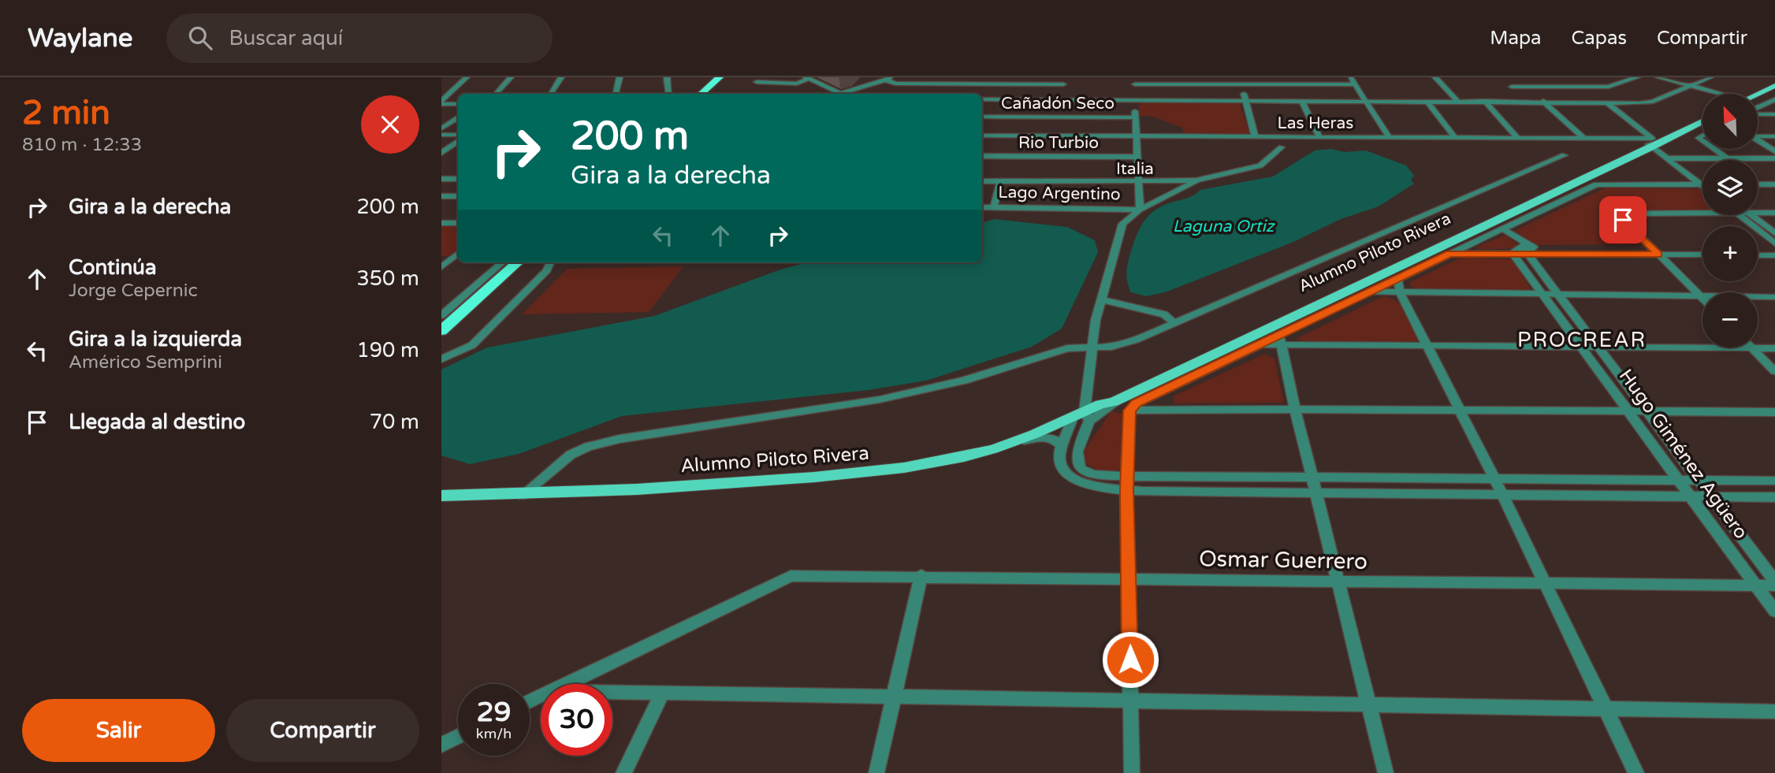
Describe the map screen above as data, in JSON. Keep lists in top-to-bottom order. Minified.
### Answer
{"streets":{"main road":["Alumno Piloto Rivera"],"street":["Cañadón Seco","Las Heras","Rio Turbio","Italia","Lago Argentino","Hugo Giménez Agüero","Osmar Guerrero"]},"crossings":[["Las Heras","Alumno Piloto Rivera"],["Hugo Giménez Agüero","Osmar Guerrero"]],"districts":["PROCREAR"],"water":["Laguna Ortiz"],"north":"top left","page":{"header":"Waylane","search":"Buscar aquí","nav":["Mapa","Capas","Compartir"],"heading":["2 min","810 m · 12:33"],"map_buttons":["+","−"],"turn":["200 m","Gira a la derecha"],"list":[{"name":"Gira a la derecha","value":"200 m"},{"name":"Continúa","note":"Jorge Cepernic","value":"350 m"},{"name":"Gira a la izquierda","note":"Américo Semprini","value":"190 m"},{"name":"Llegada al destino","value":"70 m"}],"speed":"29 km/h","limit":"30","buttons":["Salir","Compartir"]}}
